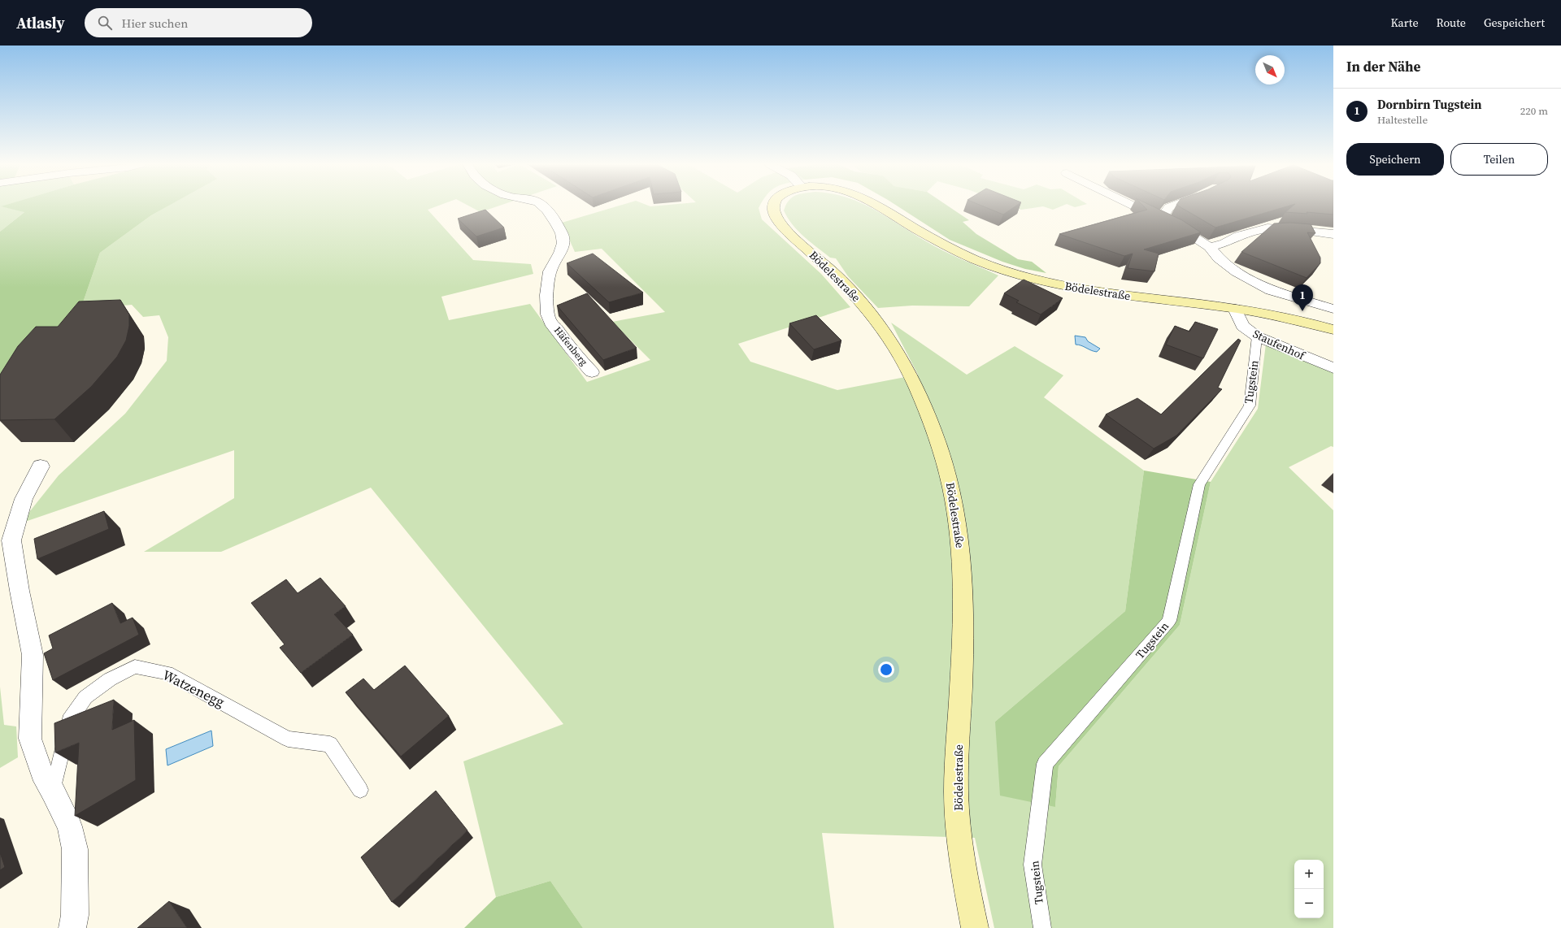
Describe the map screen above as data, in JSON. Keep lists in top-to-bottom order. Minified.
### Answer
{"streets":{"main road":["Bödelestraße"],"street":["Staufenhof","Häfenberg"],"lane":["Tugstein","Watzenegg"]},"crossings":[["Bödelestraße","Staufenhof"],["Staufenhof","Tugstein"]],"north":"bottom right","page":{"header":"Atlasly","search":"Hier suchen","nav":["Karte","Route","Gespeichert"],"heading":"In der Nähe","list":[{"mark":"1","name":"Dornbirn Tugstein","note":"Haltestelle","value":"220 m"}],"buttons":["Speichern","Teilen"],"pins":"1","map_buttons":["+","−"]}}
